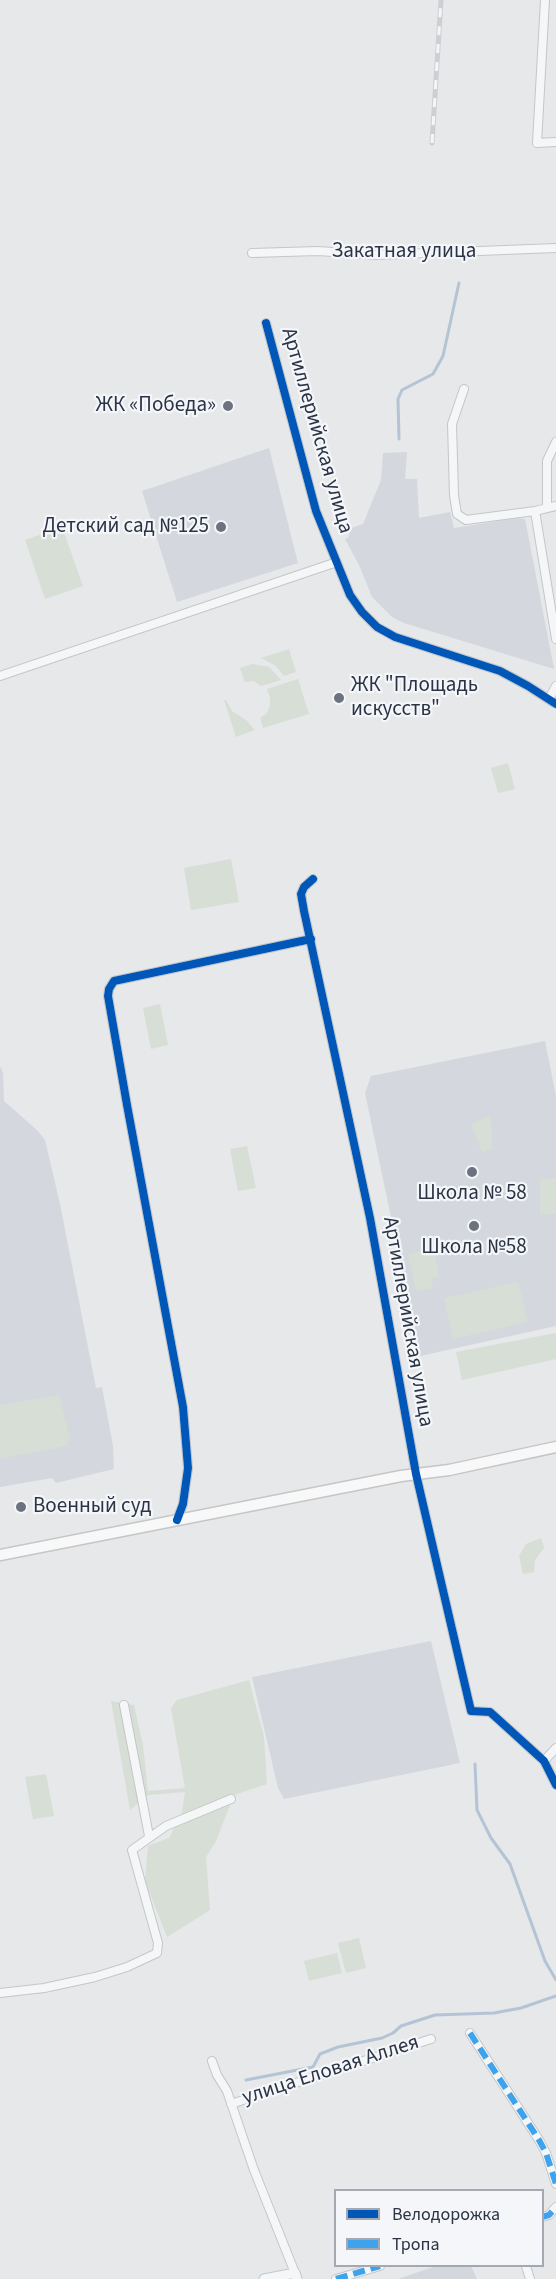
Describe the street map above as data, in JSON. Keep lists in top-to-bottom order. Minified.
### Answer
{"streets":{"street":["Закатная улица","Артиллерийская улица","улица Еловая Аллея"]},"places":["ЖК «Победа»","Детский сад №125","ЖК \"Площадь искусств\"","Школа № 58","Школа №58","Военный суд"],"legend":["Велодорожка","Тропа"]}
